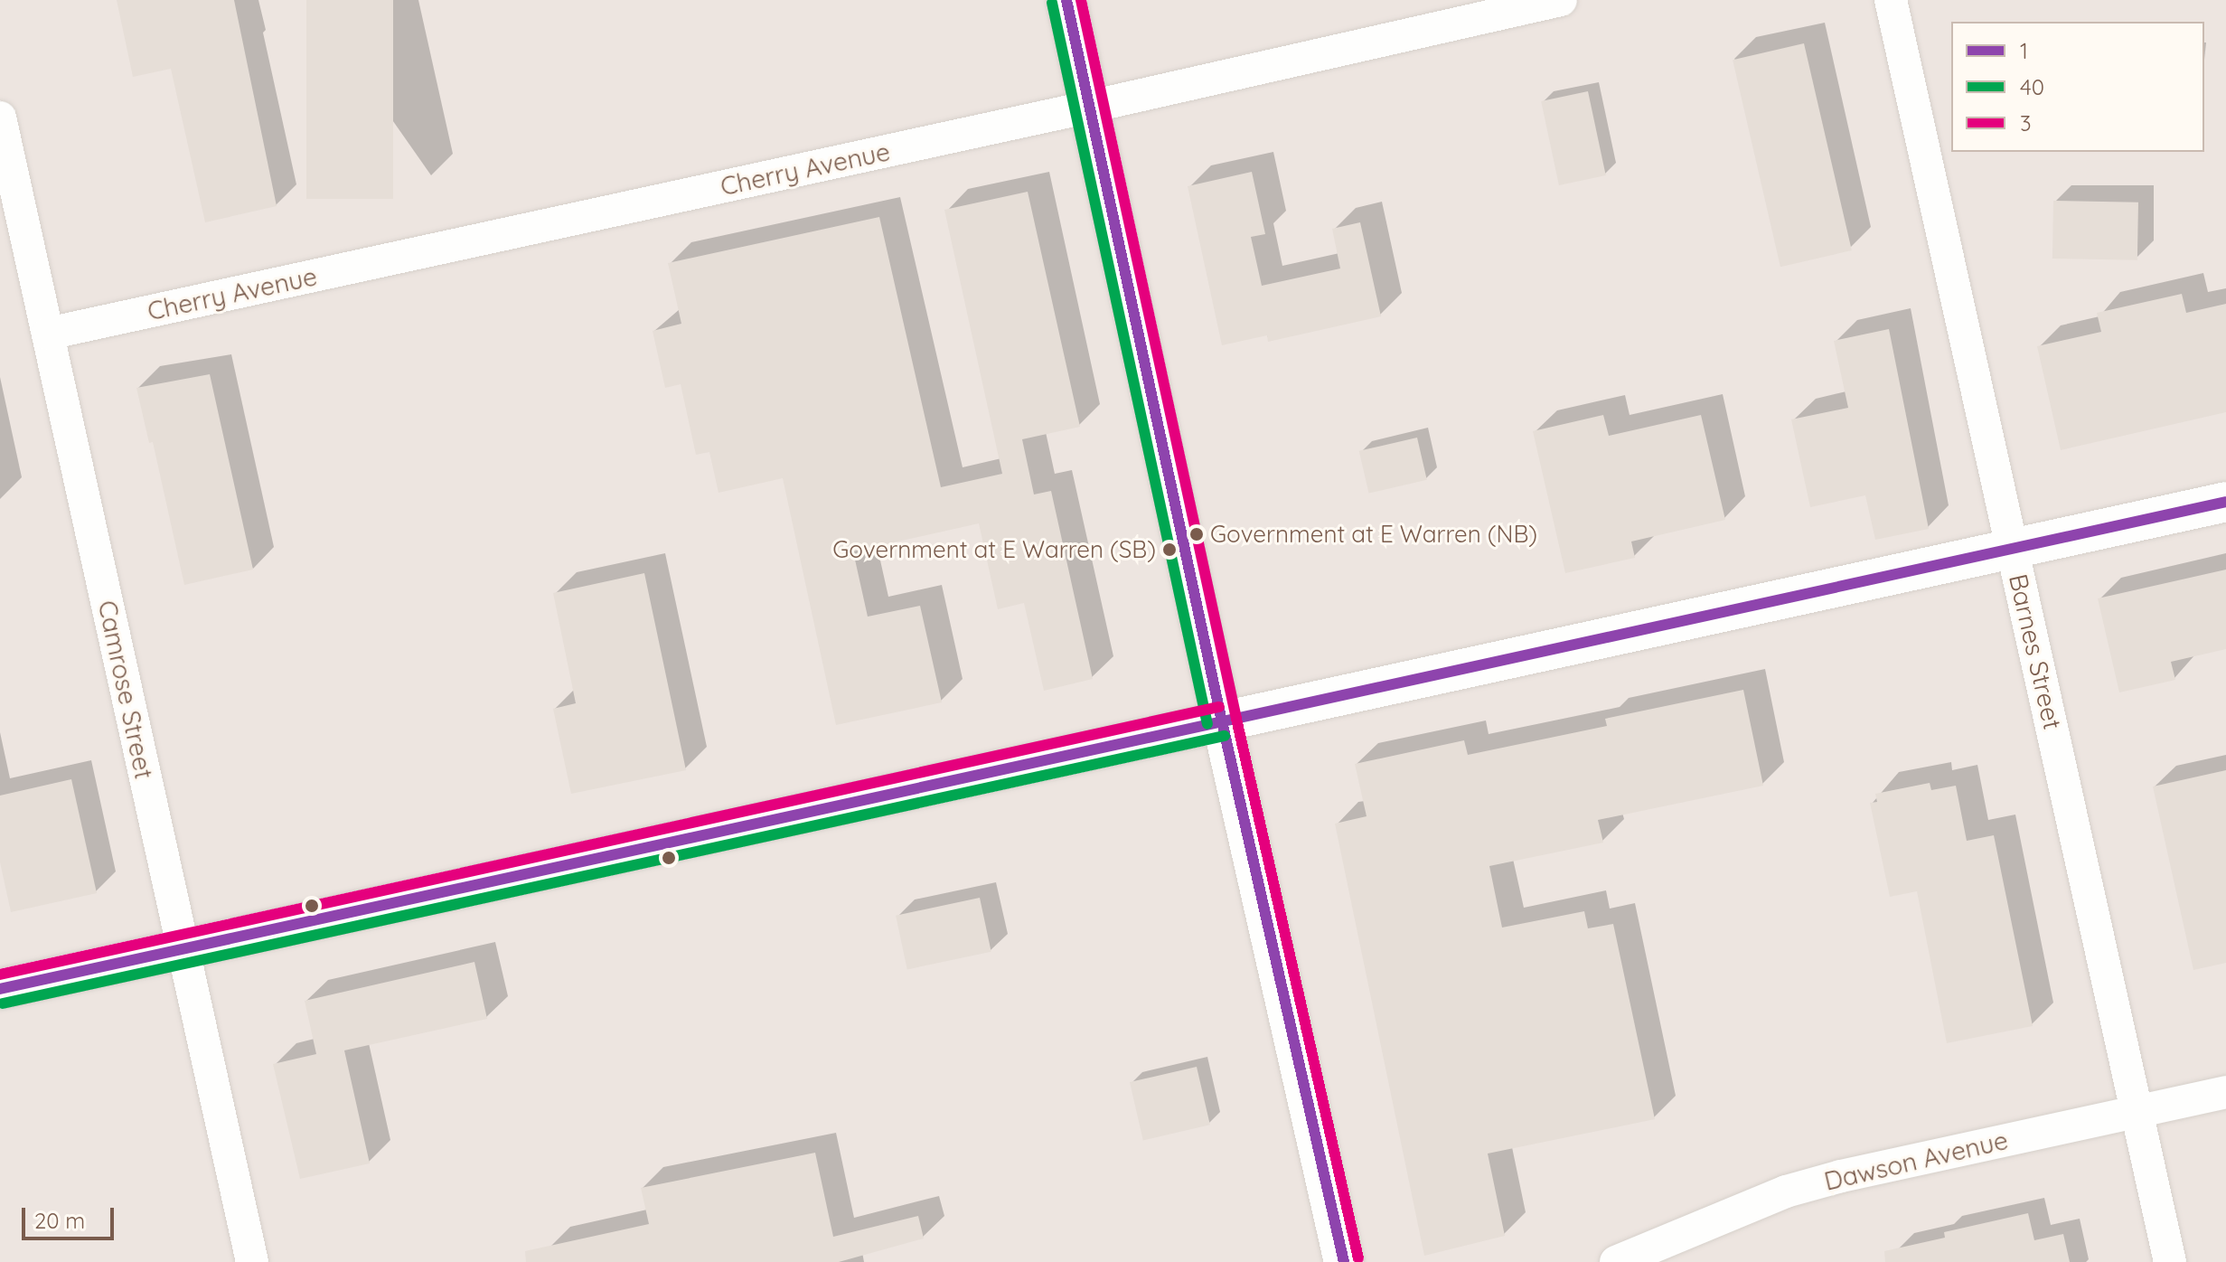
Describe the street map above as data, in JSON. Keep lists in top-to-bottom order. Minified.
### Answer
{"streets":{"street":["Cherry Avenue","Barnes Street","Camrose Street","Dawson Avenue"]},"crossings":[["Cherry Avenue","Camrose Street"],["Barnes Street","Dawson Avenue"]],"places":["Government at E Warren (NB)","Government at E Warren (SB)"],"lines":["transit line 1","transit line 3","transit line 40"],"legend":["1","40","3"],"scale_bar":"20 m"}
